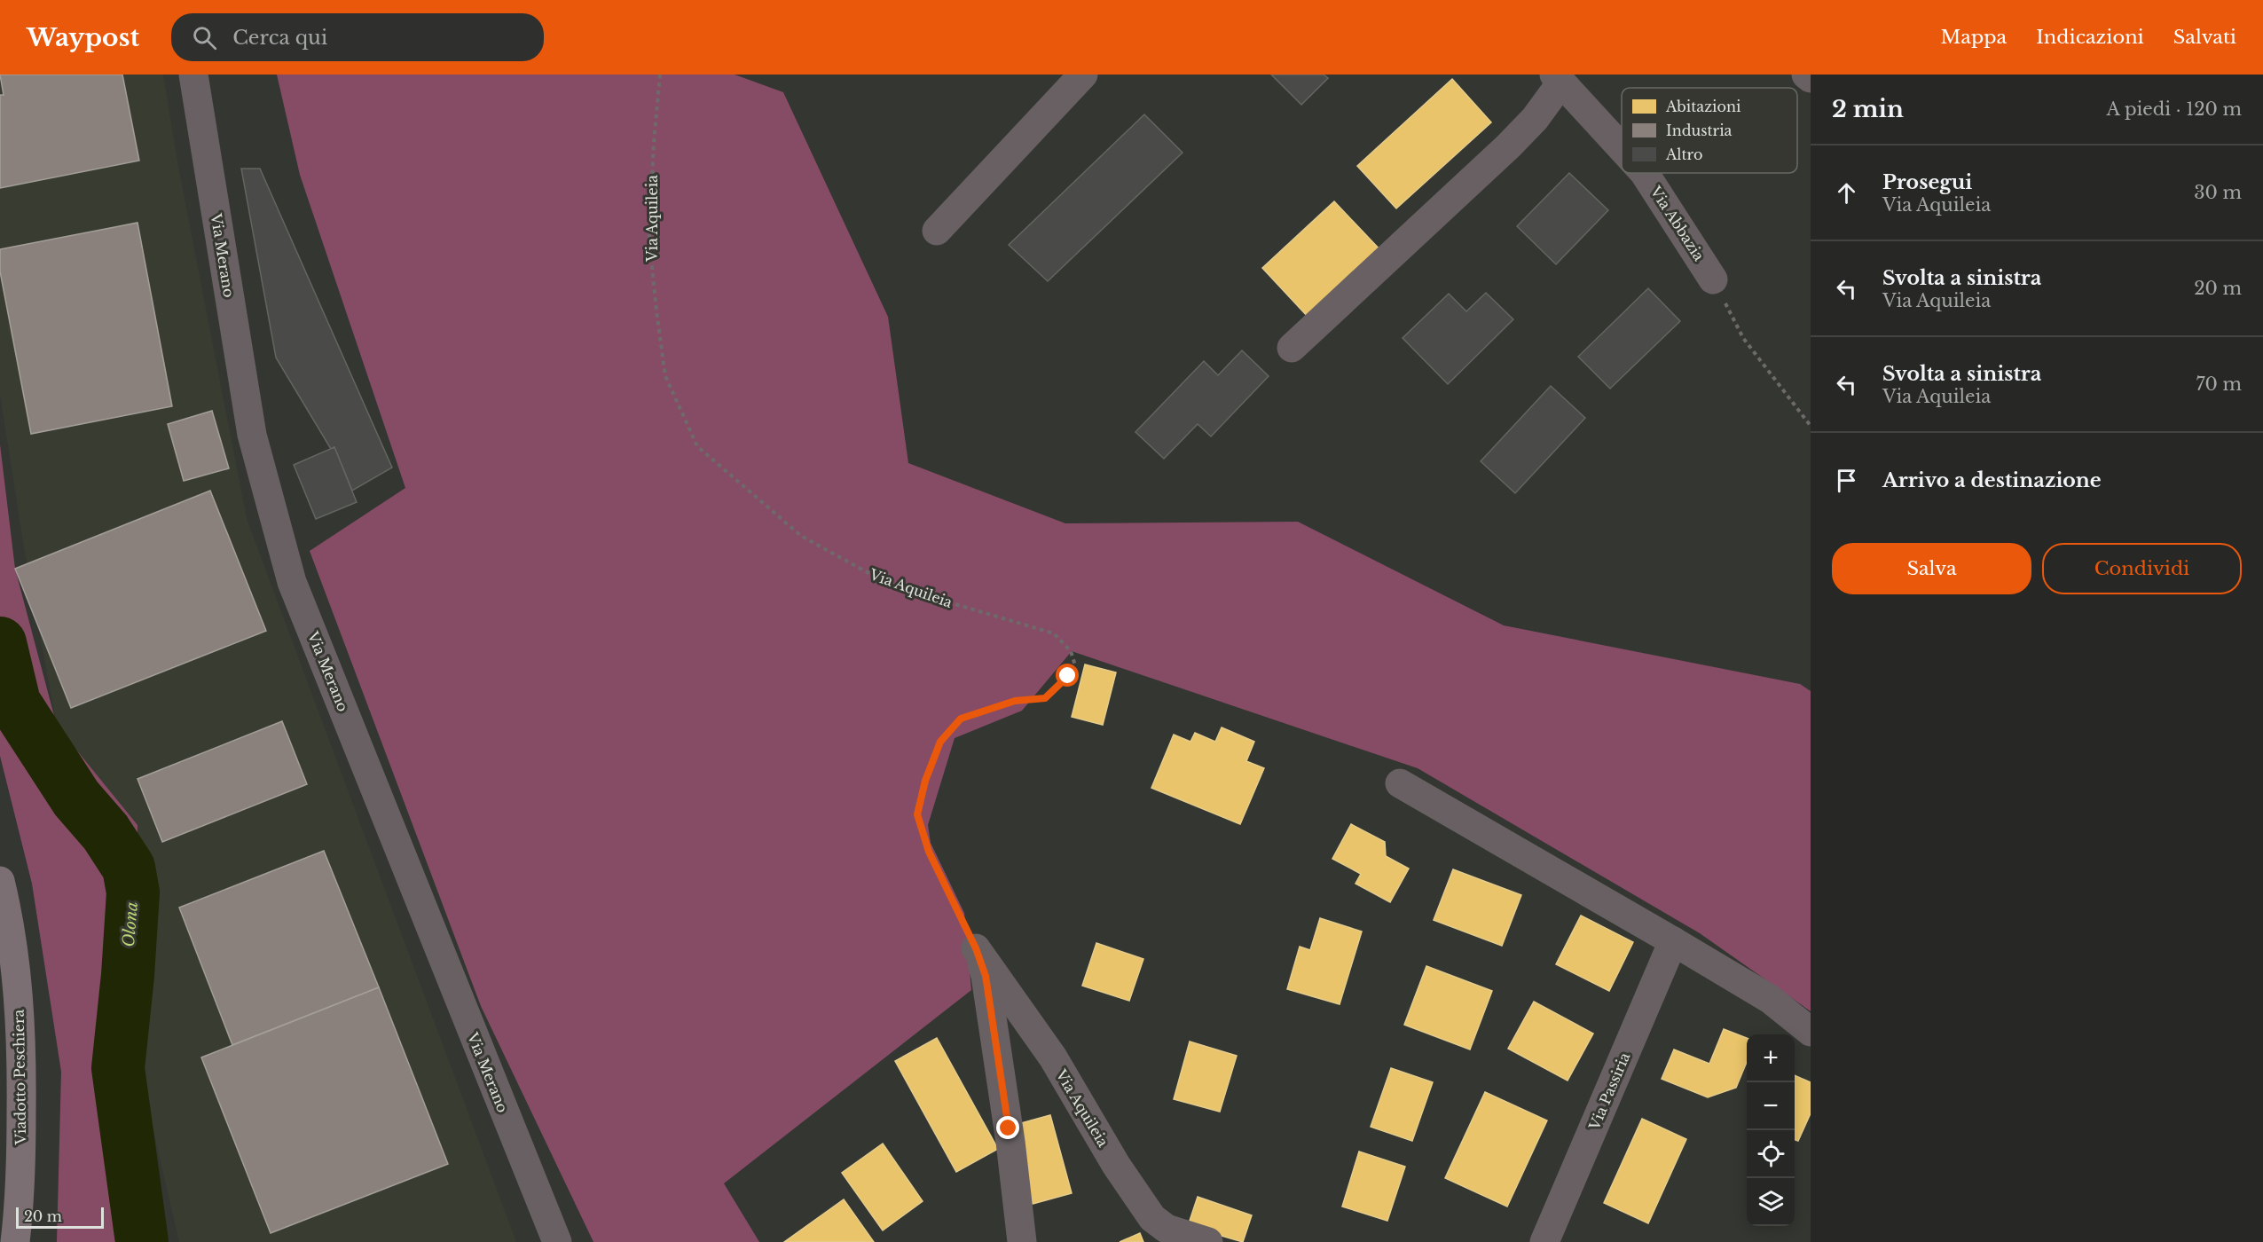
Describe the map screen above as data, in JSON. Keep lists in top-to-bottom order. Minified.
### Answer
{"streets":{"main road":["Viadotto Peschiera"],"street":["Via Aquileia","Via Abbazia","Via Merano","Via Passiria"]},"water":["Olona"],"legend":["Abitazioni","Industria","Altro"],"scale_bar":"20 m","page":{"header":"Waypost","search":"Cerca qui","nav":["Mappa","Indicazioni","Salvati"],"heading":["2 min","A piedi · 120 m"],"list":[["Prosegui","Via Aquileia","30 m"],["Svolta a sinistra","Via Aquileia","20 m"],["Svolta a sinistra","Via Aquileia","70 m"],"Arrivo a destinazione"],"buttons":["Salva","Condividi"],"map_buttons":["+","−"],"scale":"20 m"}}
